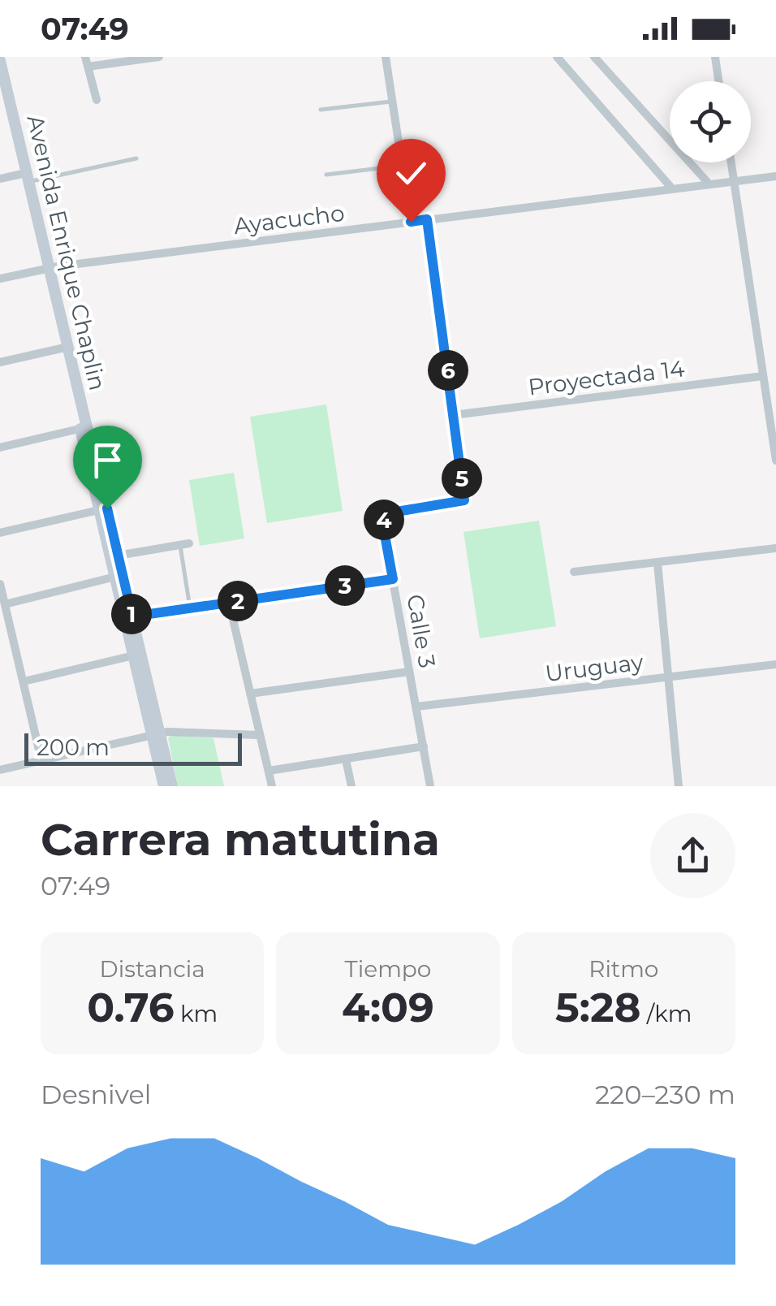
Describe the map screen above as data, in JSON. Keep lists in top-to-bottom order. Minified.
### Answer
{"streets":{"street":["Ayacucho","Avenida Enrique Chaplin","Proyectada 14","Calle 3","Uruguay"]},"crossings":[["Ayacucho","Avenida Enrique Chaplin"],["Proyectada 14","Calle 3"],["Calle 3","Uruguay"]],"scale_bar":"200 m","page":{"status":"07:49","pins":["6","5","4","3","2","1"],"scale":"200 m","heading":["Carrera matutina","07:49"],"stats":[["Distancia","0.76 km"],["Tiempo","4:09"],["Ritmo","5:28 /km"]],"chart":["Desnivel","220–230 m"]}}
